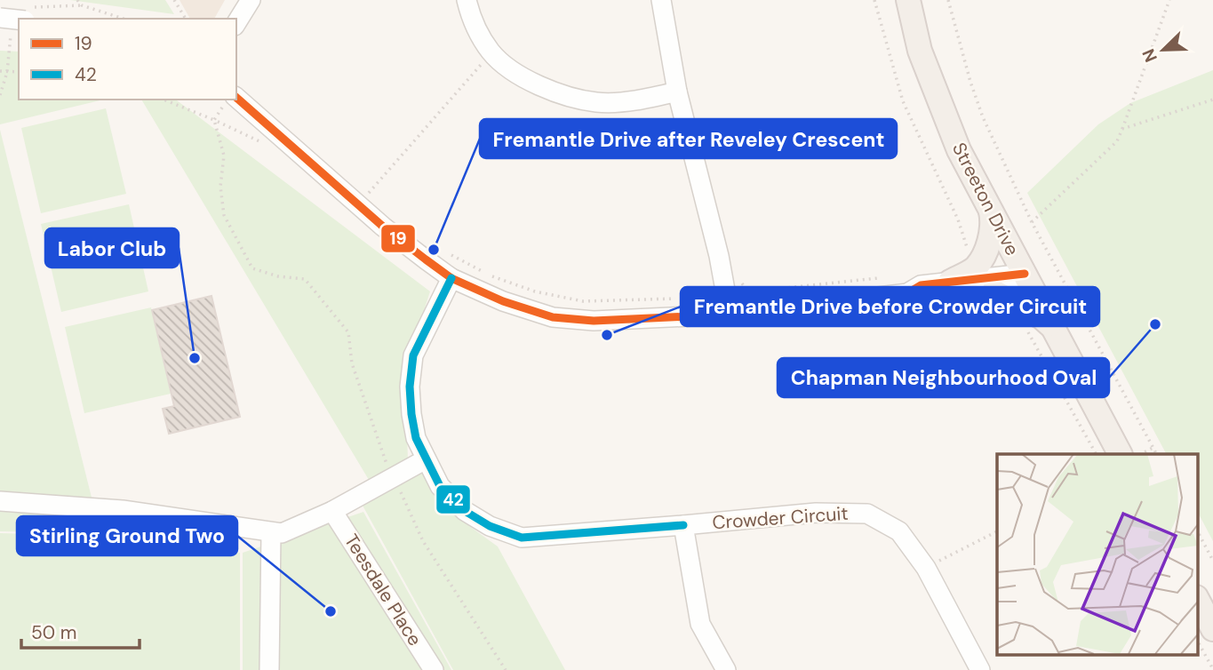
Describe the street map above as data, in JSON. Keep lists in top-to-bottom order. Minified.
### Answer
{"streets":{"main road":["Streeton Drive"],"street":["Crowder Circuit","Teesdale Place"]},"places":["Fremantle Drive after Reveley Crescent","Chapman Neighbourhood Oval","Fremantle Drive before Crowder Circuit","Labor Club","Stirling Ground Two"],"lines":["transit line 19","transit line 42"],"legend":["19","42"],"scale_bar":"50 m","north":"bottom left"}
